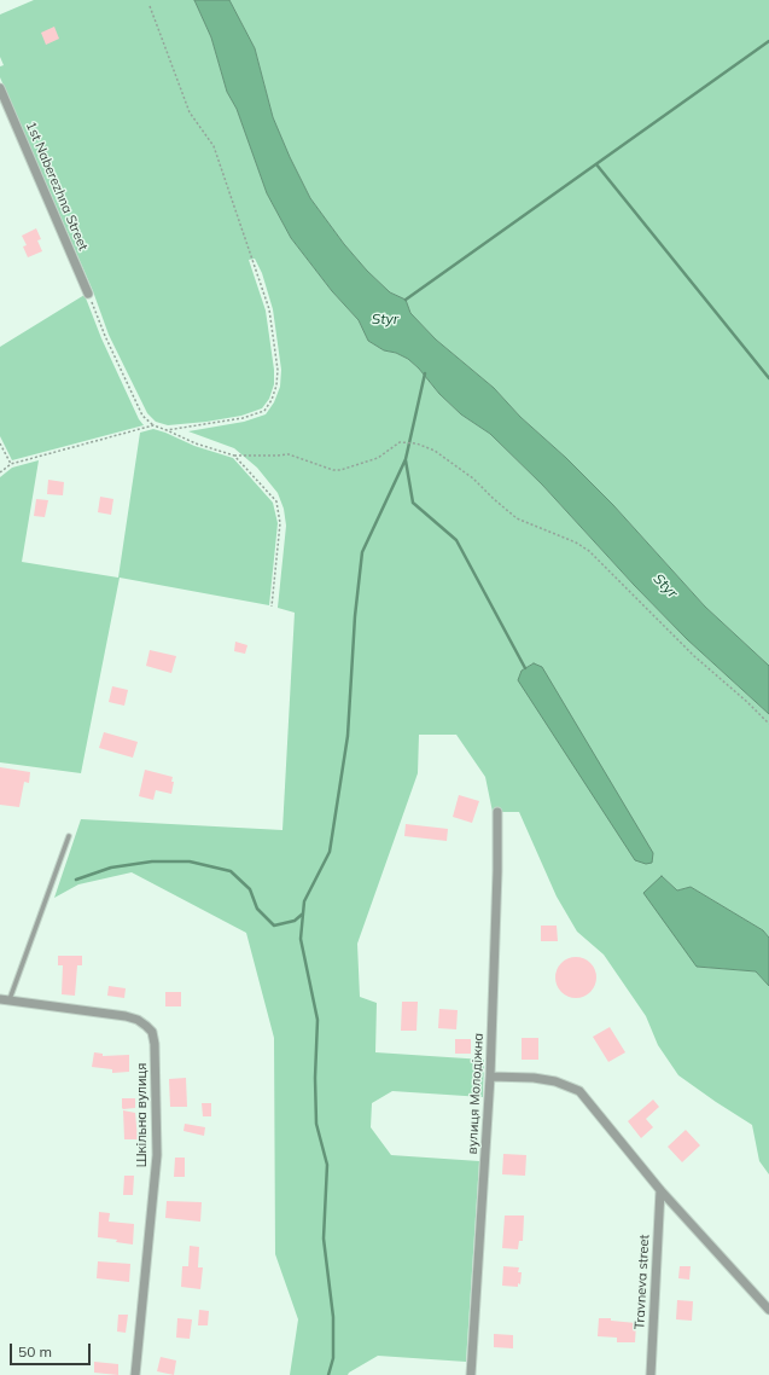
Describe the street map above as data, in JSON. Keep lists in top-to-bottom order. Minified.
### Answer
{"streets":{"street":["1st Naberezhna Street","вулиця Молодіжна","Шкільна вулиця","Travneva street"]},"water":["Styr"],"scale_bar":"50 m"}
